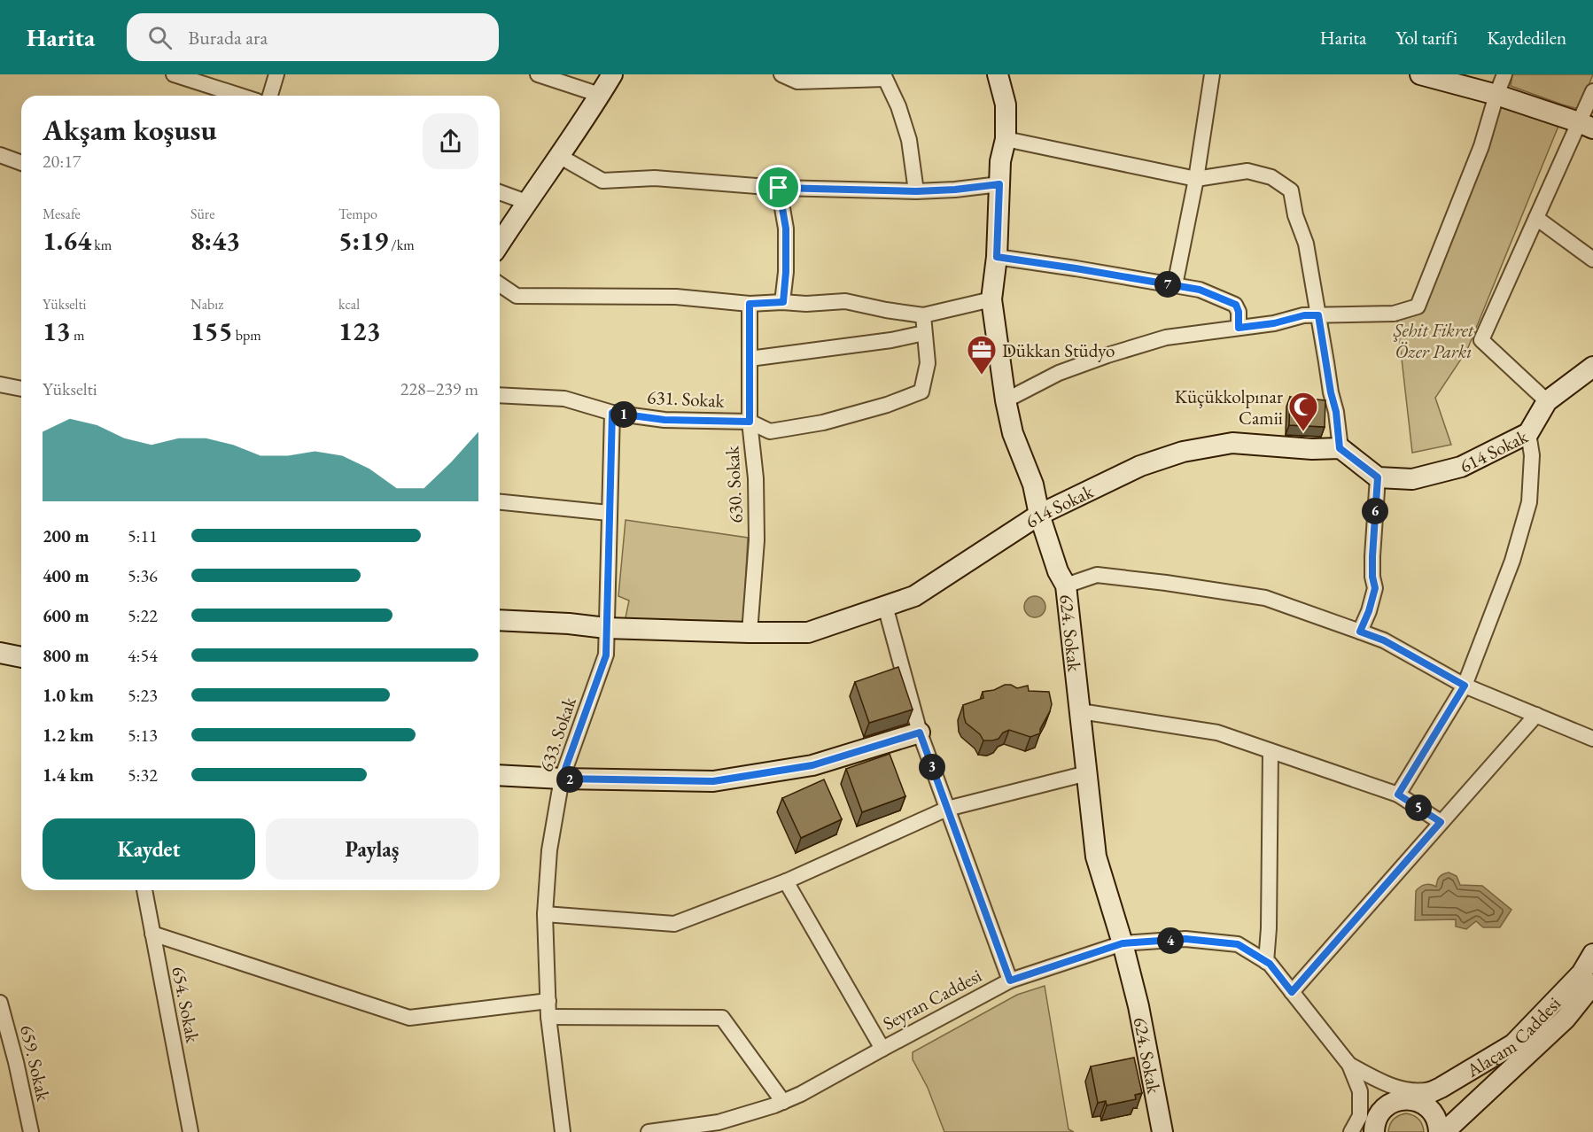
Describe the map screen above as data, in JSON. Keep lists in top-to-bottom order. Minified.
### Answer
{"streets":{"street":["631. Sokak","614 Sokak","630. Sokak","624. Sokak","633. Sokak","Seyran Caddesi","654. Sokak","Alaçam Caddesi","659. Sokak"]},"crossings":[["631. Sokak","630. Sokak"],["631. Sokak","633. Sokak"],["614 Sokak","630. Sokak"],["614 Sokak","624. Sokak"],["614 Sokak","633. Sokak"],["624. Sokak","Seyran Caddesi"],["Seyran Caddesi","Alaçam Caddesi"]],"parks":["Şehit Fikret Özer Parkı"],"places":{"office":["Dükkan Stüdyo"],"mosque":["Küçükkolpınar Camii"]},"page":{"header":"Harita","search":"Burada ara","nav":["Harita","Yol tarifi","Kaydedilen"],"heading":["Akşam koşusu","20:17"],"stats":[["Mesafe","1.64 km"],["Süre","8:43"],["Tempo","5:19 /km"],["Yükselti","13 m"],["Nabız","155 bpm"],["kcal","123"]],"pins":["7","1","6","3","2","5","4"],"chart":["Yükselti","228–239 m"],"list":[{"name":"200 m","note":"5:11"},{"name":"400 m","note":"5:36"},{"name":"600 m","note":"5:22"},{"name":"800 m","note":"4:54"},{"name":"1.0 km","note":"5:23"},{"name":"1.2 km","note":"5:13"},{"name":"1.4 km","note":"5:32"}],"buttons":["Kaydet","Paylaş"]}}
